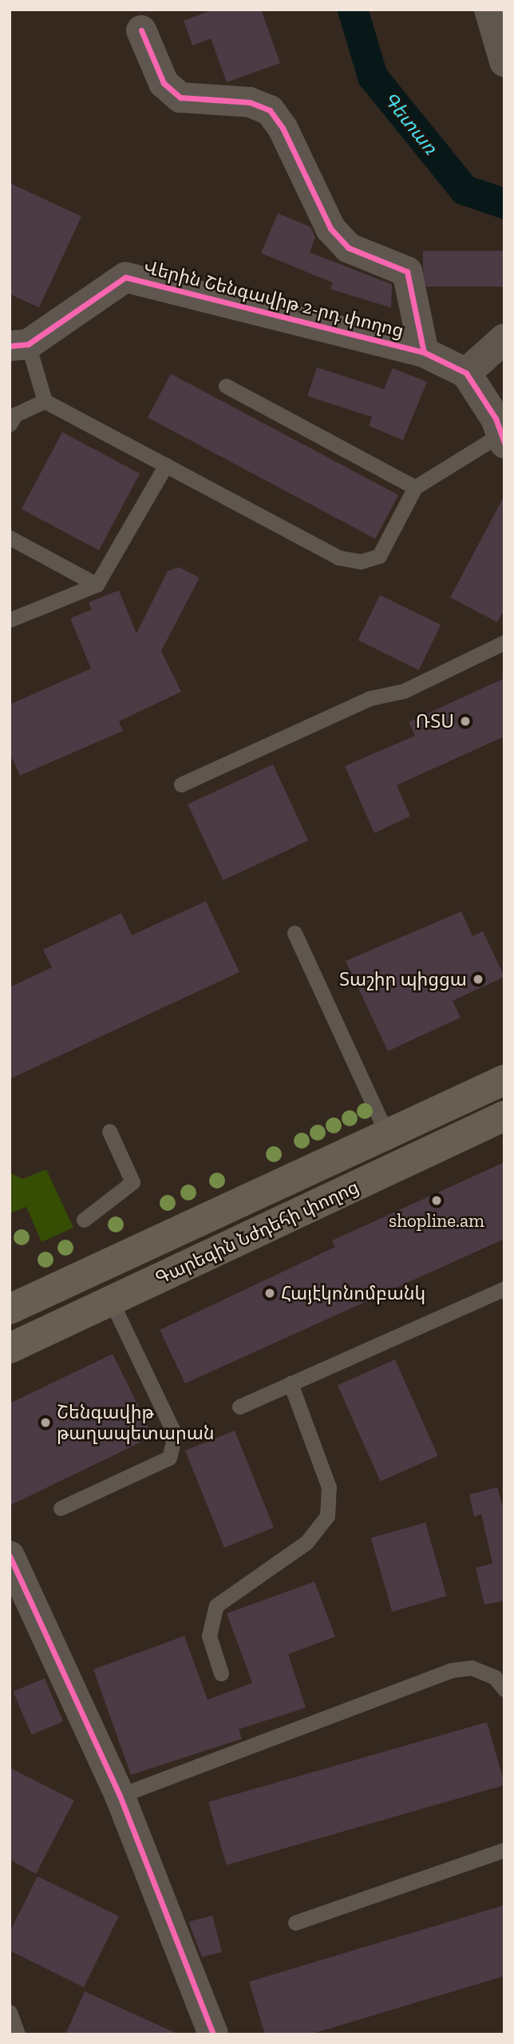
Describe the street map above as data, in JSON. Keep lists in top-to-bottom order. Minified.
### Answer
{"streets":{"main road":["Գարեգին Նժդեհի փողոց"],"street":["Վերին Շենգավիթ 2-րդ փողոց"]},"water":["Գետառ"],"places":["ՌՏՍ","Տաշիր պիցցա","shopline.am","Հայէկոնոմբանկ","Շենգավիթ թաղապետարան"]}
